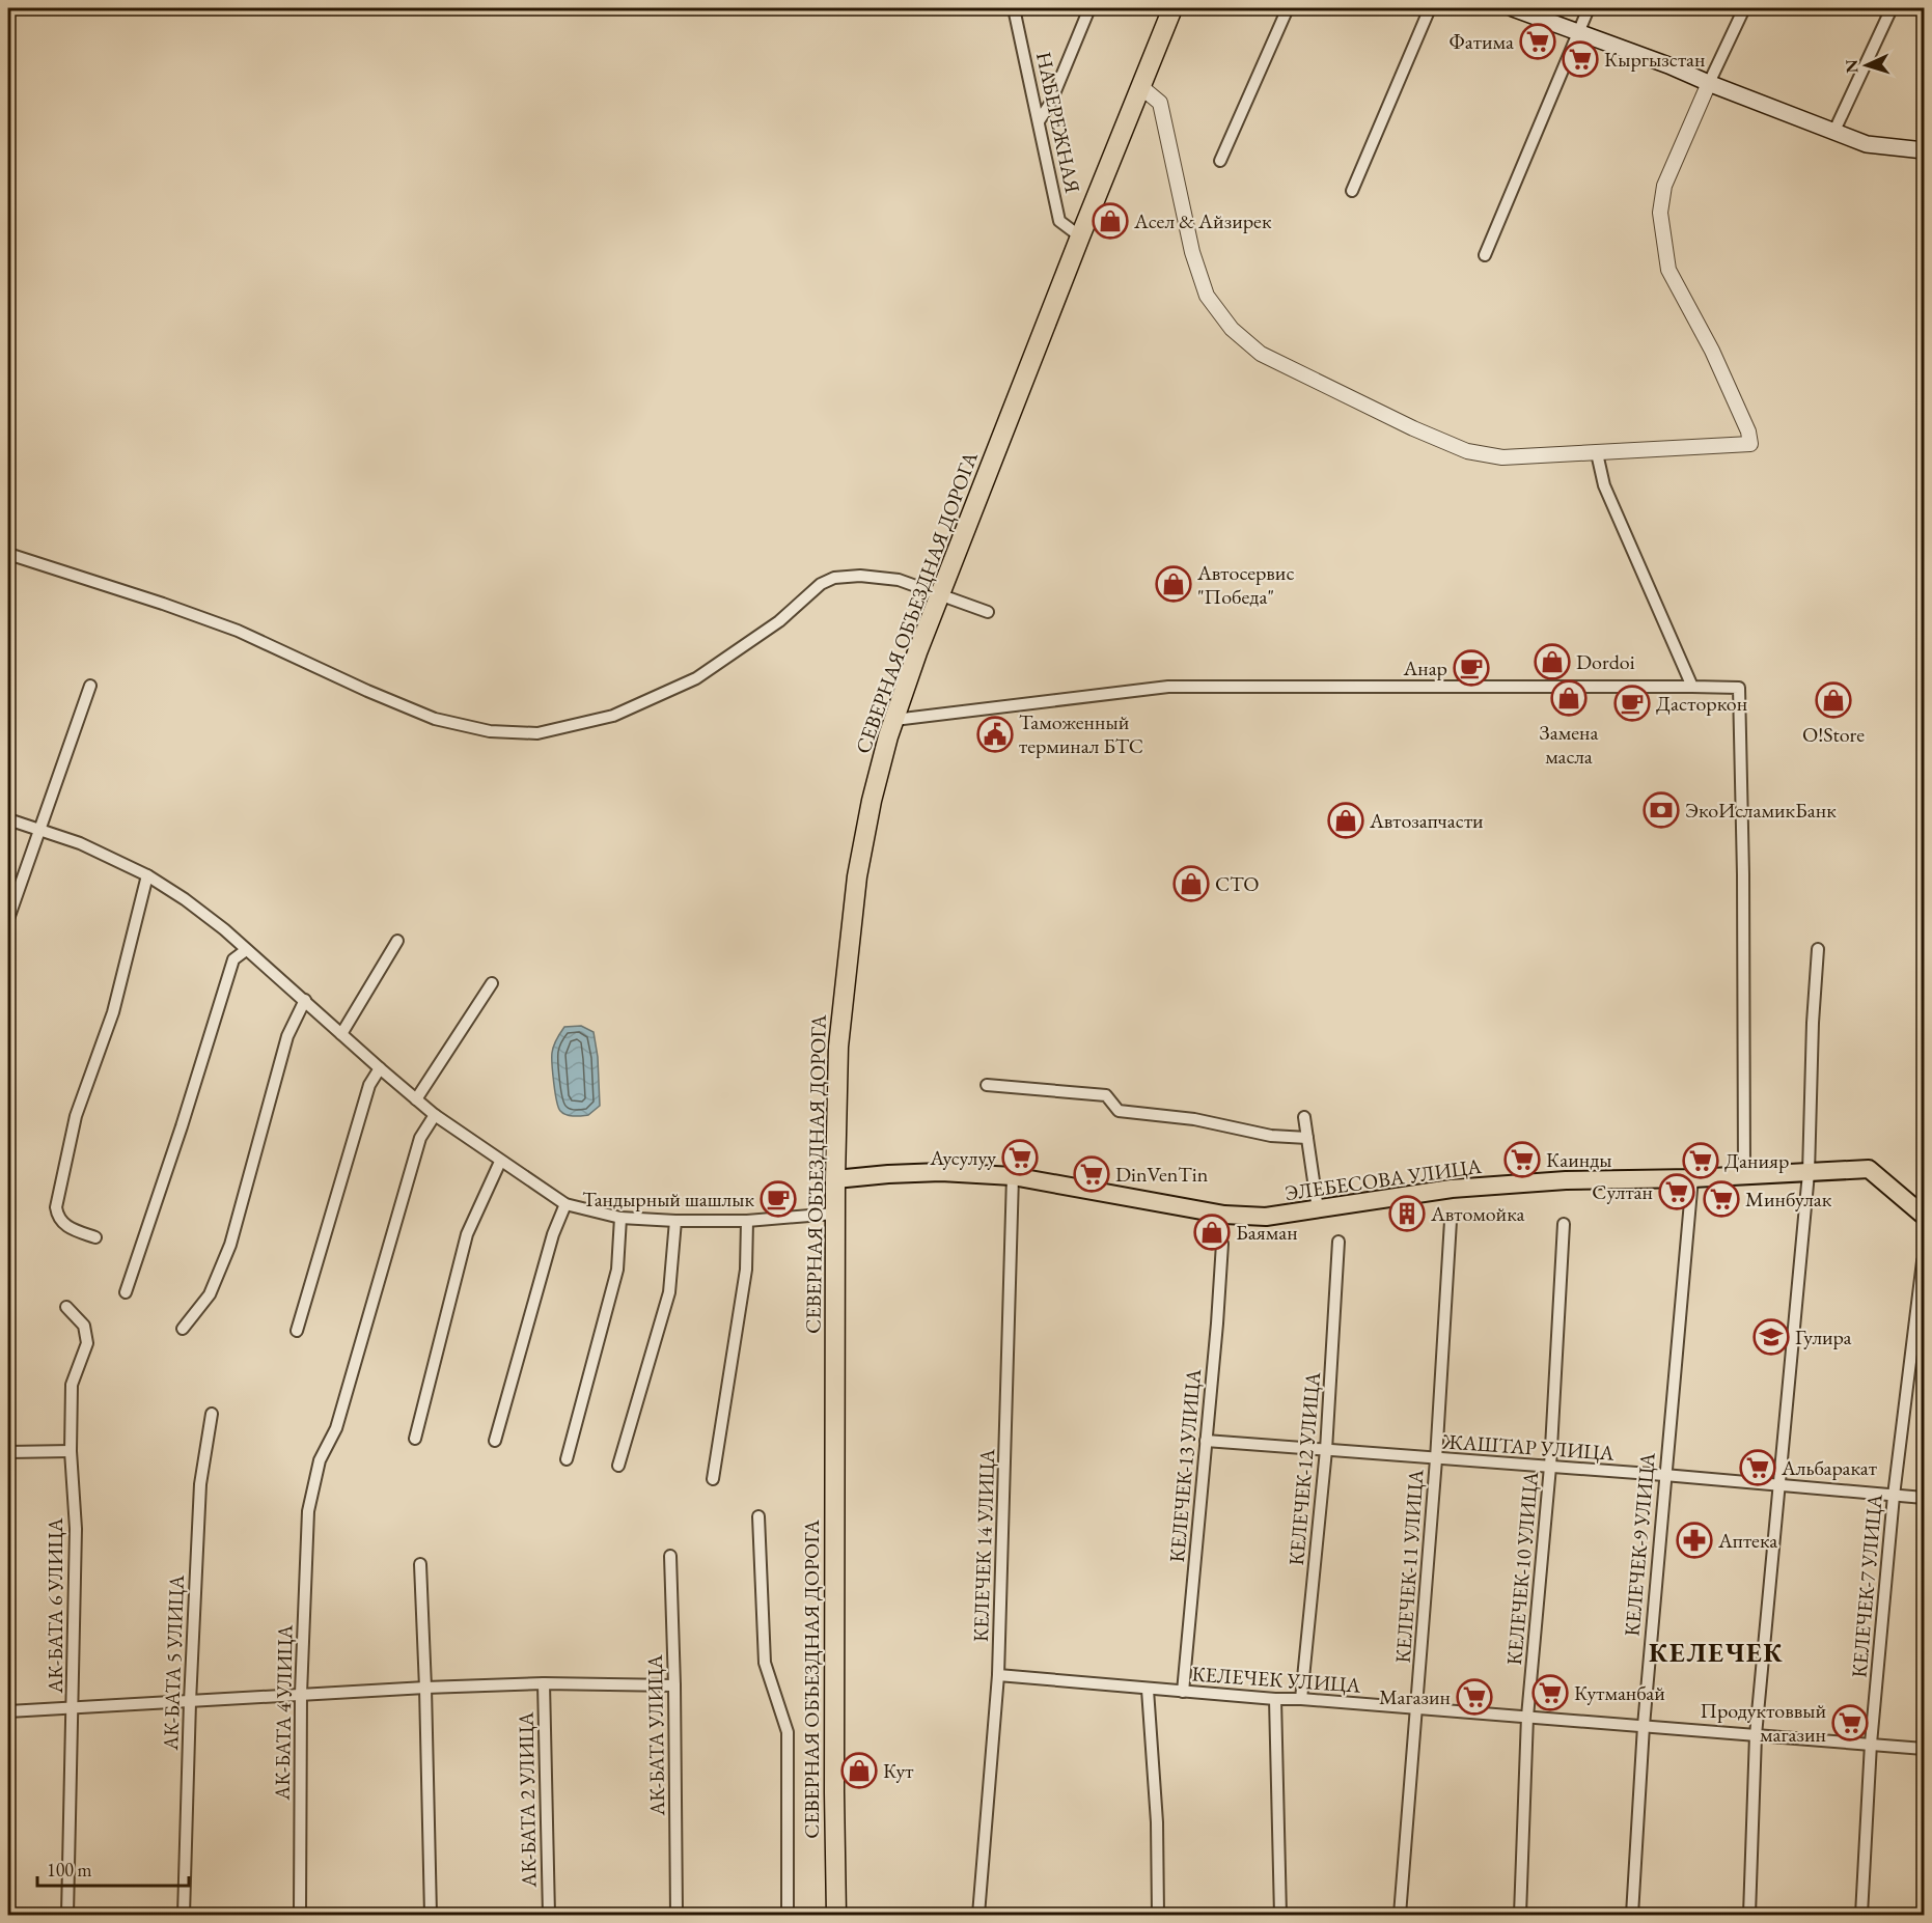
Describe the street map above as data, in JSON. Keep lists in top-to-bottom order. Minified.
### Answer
{"streets":{"highway":["СЕВЕРНАЯ ОБЪЕЗДНАЯ ДОРОГА"],"main road":["ЭЛЕБЕСОВА УЛИЦА"],"street":["НАБЕРЕЖНАЯ","ЖАШТАР УЛИЦА","КЕЛЕЧЕК-13 УЛИЦА","КЕЛЕЧЕК-12 УЛИЦА","КЕЛЕЧЕК-9 УЛИЦА","КЕЛЕЧЕК 14 УЛИЦА","КЕЛЕЧЕК-11 УЛИЦА","КЕЛЕЧЕК-10 УЛИЦА","КЕЛЕЧЕК-7 УЛИЦА","АК-БАТА 6 УЛИЦА","АК-БАТА 5 УЛИЦА","КЕЛЕЧЕК УЛИЦА","АК-БАТА 4 УЛИЦА","АК-БАТА УЛИЦА","АК-БАТА 2 УЛИЦА"]},"crossings":[["НАБЕРЕЖНАЯ","СЕВЕРНАЯ ОБЪЕЗДНАЯ ДОРОГА"],["СЕВЕРНАЯ ОБЪЕЗДНАЯ ДОРОГА","ЭЛЕБЕСОВА УЛИЦА"],["ЭЛЕБЕСОВА УЛИЦА","КЕЛЕЧЕК-9 УЛИЦА"],["ЭЛЕБЕСОВА УЛИЦА","КЕЛЕЧЕК 14 УЛИЦА"],["ЖАШТАР УЛИЦА","КЕЛЕЧЕК-13 УЛИЦА"],["ЖАШТАР УЛИЦА","КЕЛЕЧЕК-12 УЛИЦА"],["ЖАШТАР УЛИЦА","КЕЛЕЧЕК-9 УЛИЦА"],["ЖАШТАР УЛИЦА","КЕЛЕЧЕК-11 УЛИЦА"],["ЖАШТАР УЛИЦА","КЕЛЕЧЕК-10 УЛИЦА"],["ЖАШТАР УЛИЦА","КЕЛЕЧЕК-7 УЛИЦА"],["КЕЛЕЧЕК-13 УЛИЦА","КЕЛЕЧЕК УЛИЦА"],["КЕЛЕЧЕК-12 УЛИЦА","КЕЛЕЧЕК УЛИЦА"],["КЕЛЕЧЕК-9 УЛИЦА","КЕЛЕЧЕК УЛИЦА"],["КЕЛЕЧЕК 14 УЛИЦА","КЕЛЕЧЕК УЛИЦА"],["КЕЛЕЧЕК-11 УЛИЦА","КЕЛЕЧЕК УЛИЦА"],["КЕЛЕЧЕК-10 УЛИЦА","КЕЛЕЧЕК УЛИЦА"],["КЕЛЕЧЕК-7 УЛИЦА","КЕЛЕЧЕК УЛИЦА"]],"districts":["КЕЛЕЧЕК"],"places":{"supermarket":["Фатима","Кыргызстан","Аусулуу","Каинды","Данияр","DinVenTin","Султан","Минбулак","Альбаракат","Кутманбай","Магазин","Продуктоввый магазин"],"shop":["Асел & Айзирек","Автосервис \"Победа\"","Dordoi","Замена масла","O!Store","Автозапчасти","СТО","Баяман","Кут"],"cafe":["Анар","Дасторкон","Тандырный шашлык"],"public building":["Таможенный терминал БТС"],"bank":["ЭкоИсламикБанк"],"building":["Автомойка"],"school or university":["Гулира"],"pharmacy":["Аптека"]},"scale_bar":"100 m","north":"left"}
